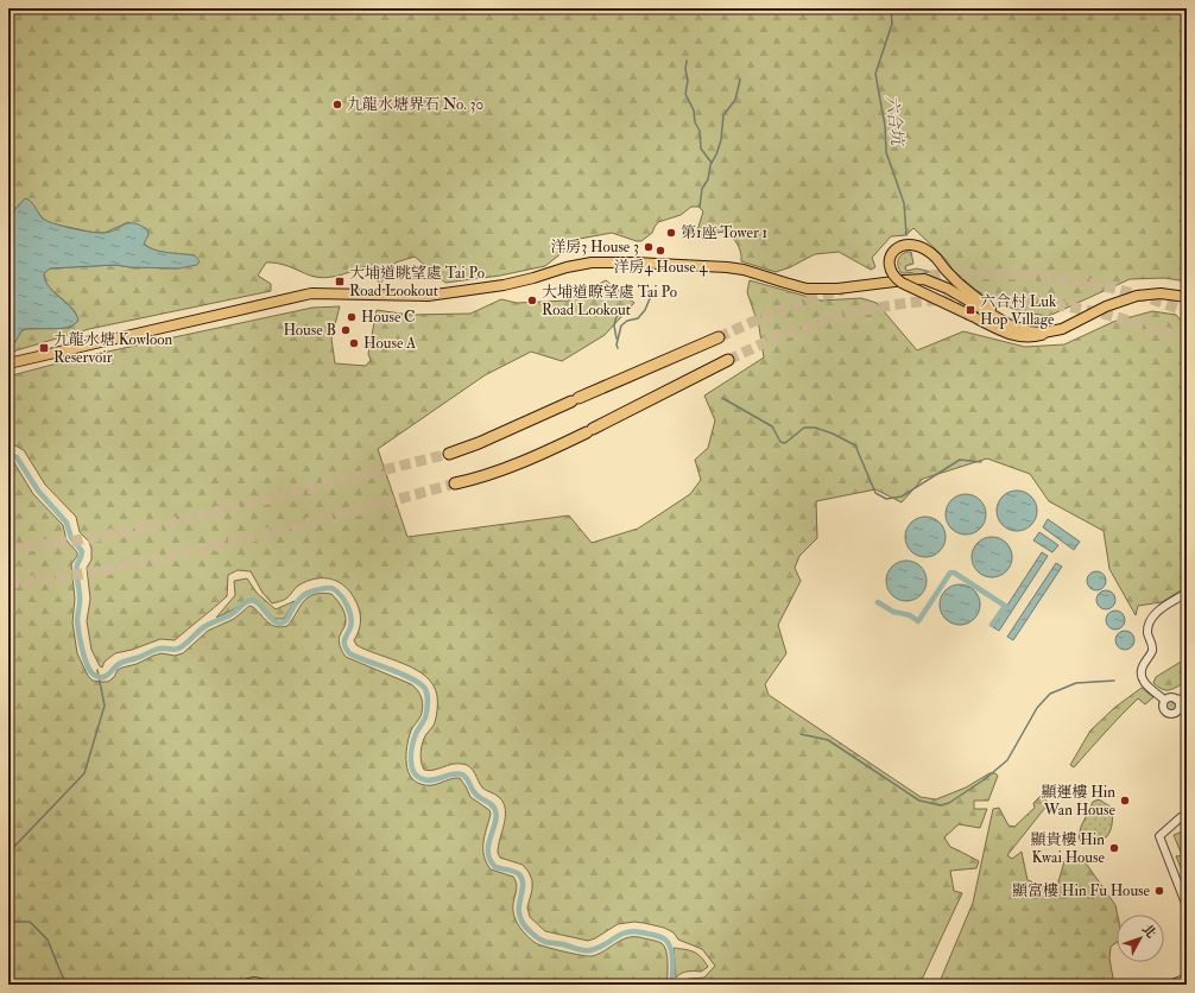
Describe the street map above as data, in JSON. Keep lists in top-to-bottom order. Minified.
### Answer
{"water":["六合坑"],"places":{"other":["九龍水塘界石 No. 30","第1座 Tower 1","洋房3 House 3","洋房4 House 4","大埔道瞭望處 Tai Po Road Lookout","House C","House B","House A","顯運樓 Hin Wan House","顯貴樓 Hin Kwai House","顯富樓 Hin Fu House"],"transit":["大埔道眺望處 Tai Po Road Lookout","六合村 Luk Hop Village","九龍水塘 Kowloon Reservoir"]},"north":"top right"}
